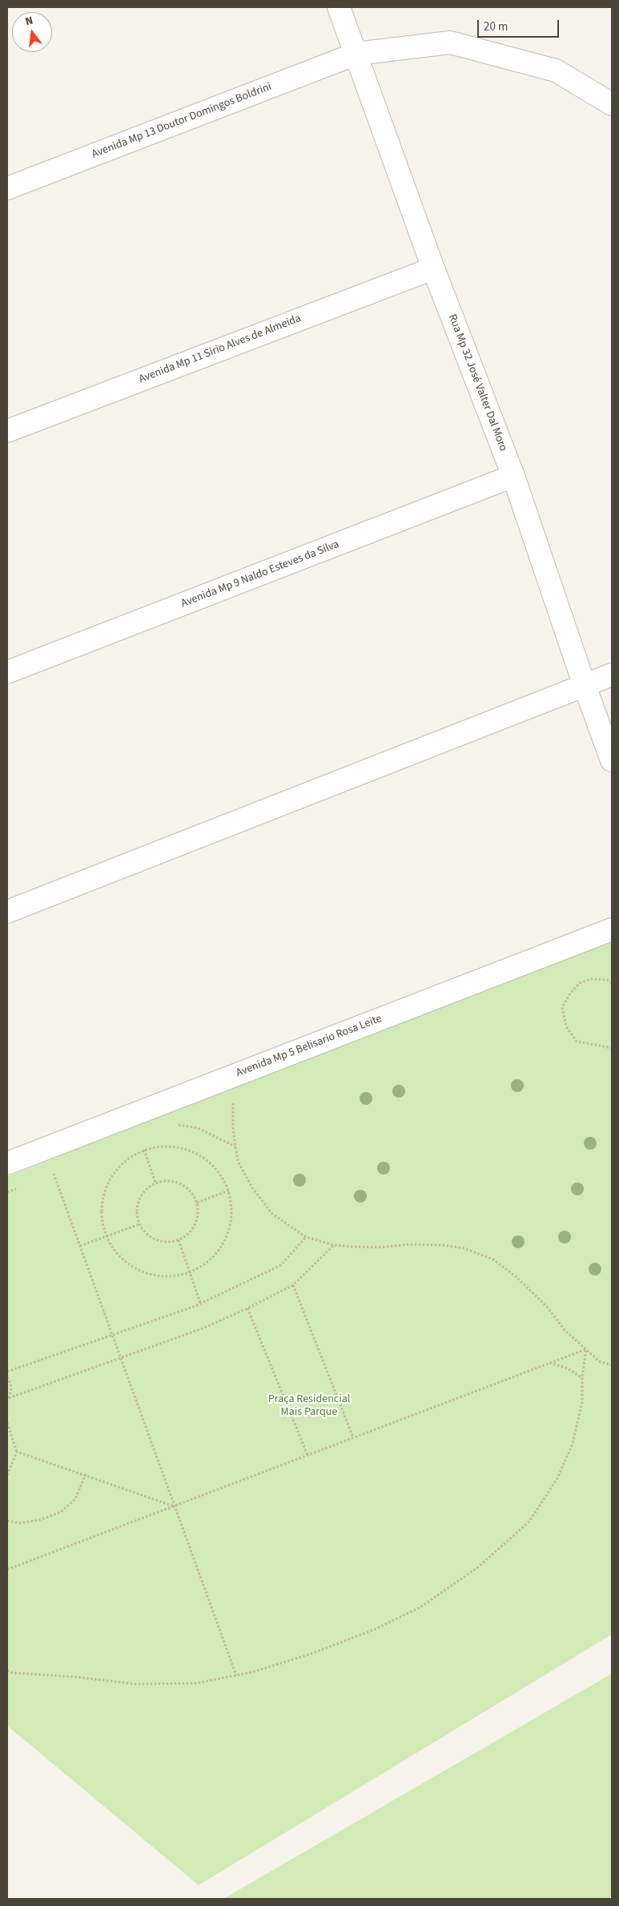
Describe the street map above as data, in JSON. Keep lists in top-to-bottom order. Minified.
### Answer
{"streets":{"street":["Avenida Mp 13 Doutor Domingos Boldrini","Avenida Mp 11 Sirio Alves de Almeida","Rua Mp 32 José Valter Dal Moro","Avenida Mp 9 Naldo Esteves da Silva","Avenida Mp 5 Belisario Rosa Leite"]},"crossings":[["Avenida Mp 13 Doutor Domingos Boldrini","Rua Mp 32 José Valter Dal Moro"],["Avenida Mp 11 Sirio Alves de Almeida","Rua Mp 32 José Valter Dal Moro"],["Rua Mp 32 José Valter Dal Moro","Avenida Mp 9 Naldo Esteves da Silva"]],"parks":["Praça Residencial Mais Parque"],"scale_bar":"20 m","north":"top"}
